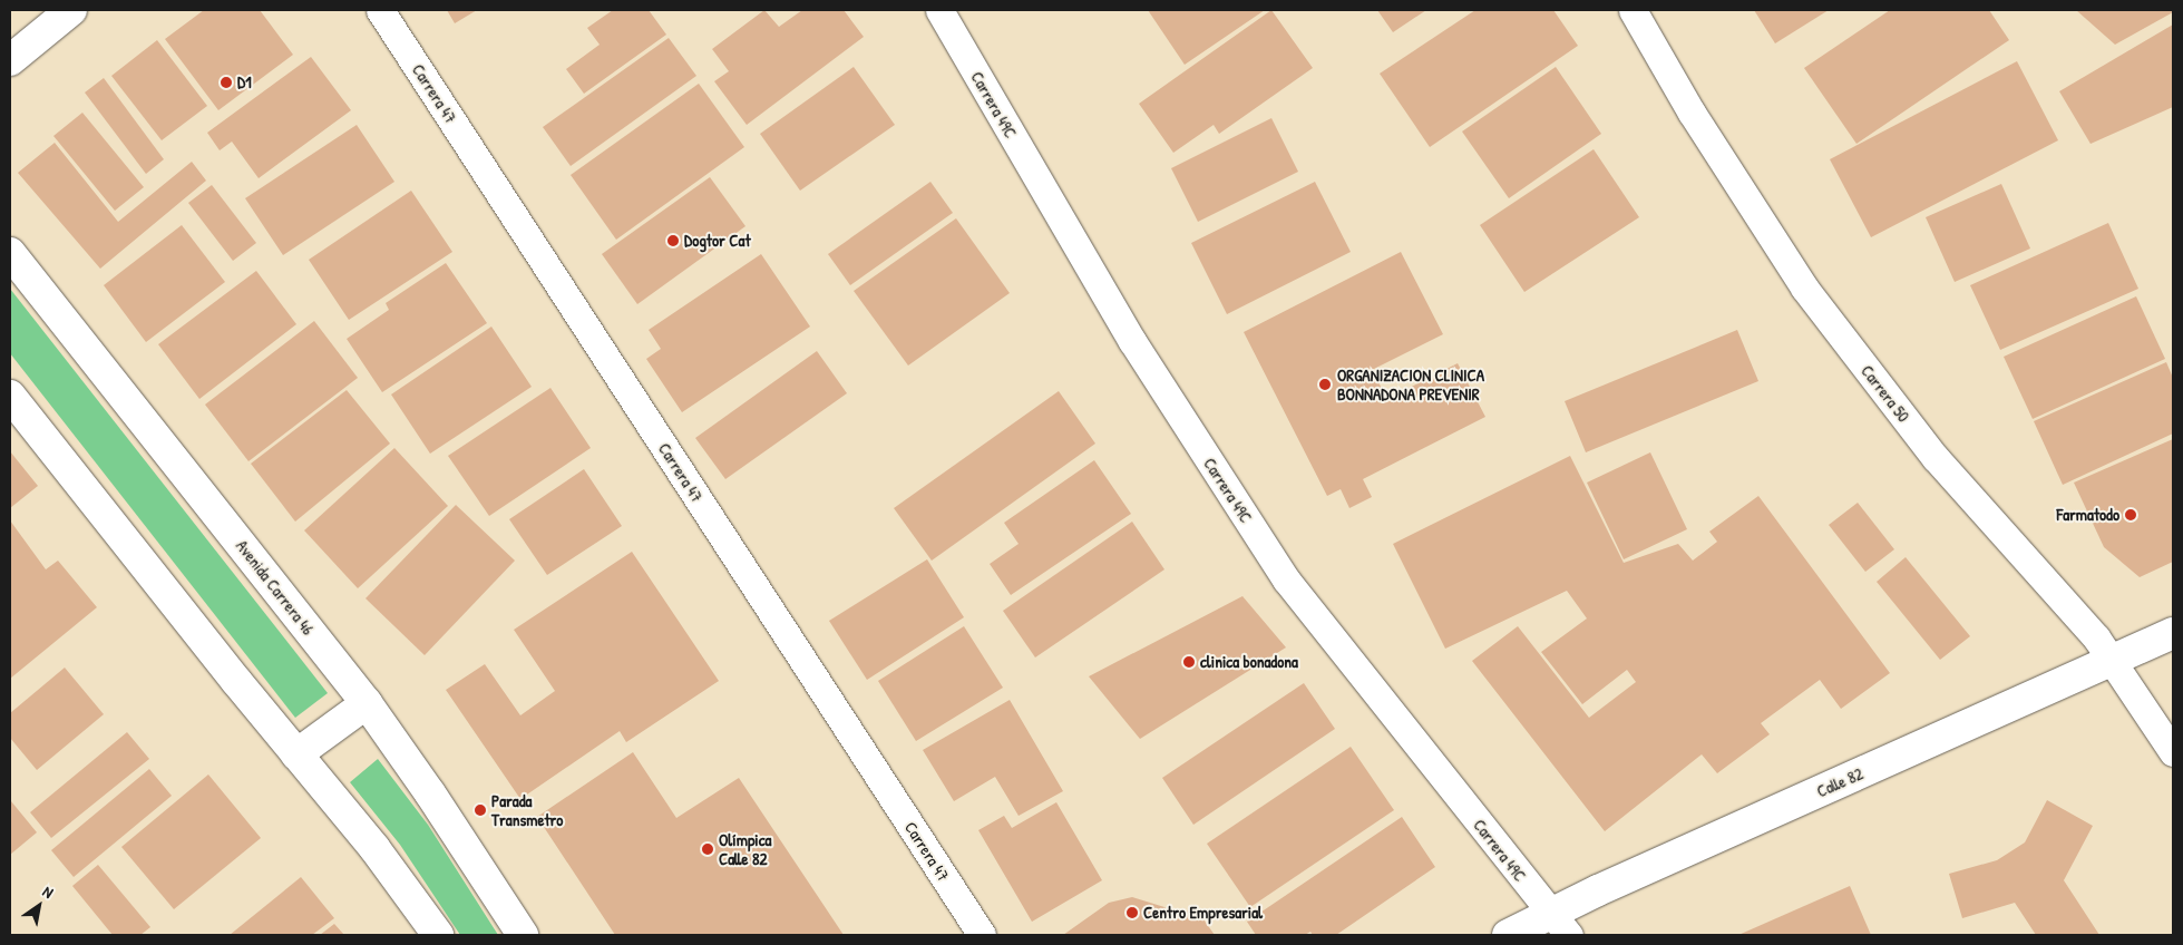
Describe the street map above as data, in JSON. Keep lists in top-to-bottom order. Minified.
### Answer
{"streets":{"main road":["Avenida Carrera 46","Calle 82"],"street":["Carrera 47","Carrera 49C","Carrera 50"]},"crossings":[["Carrera 49C","Calle 82"],["Carrera 50","Calle 82"]],"places":["D1","Dogtor Cat","ORGANIZACION CLINICA BONNADONA PREVENIR","Farmatodo","clinica bonadona","Parada Transmetro","Olímpica Calle 82","Centro Empresarial"],"north":"top right"}
